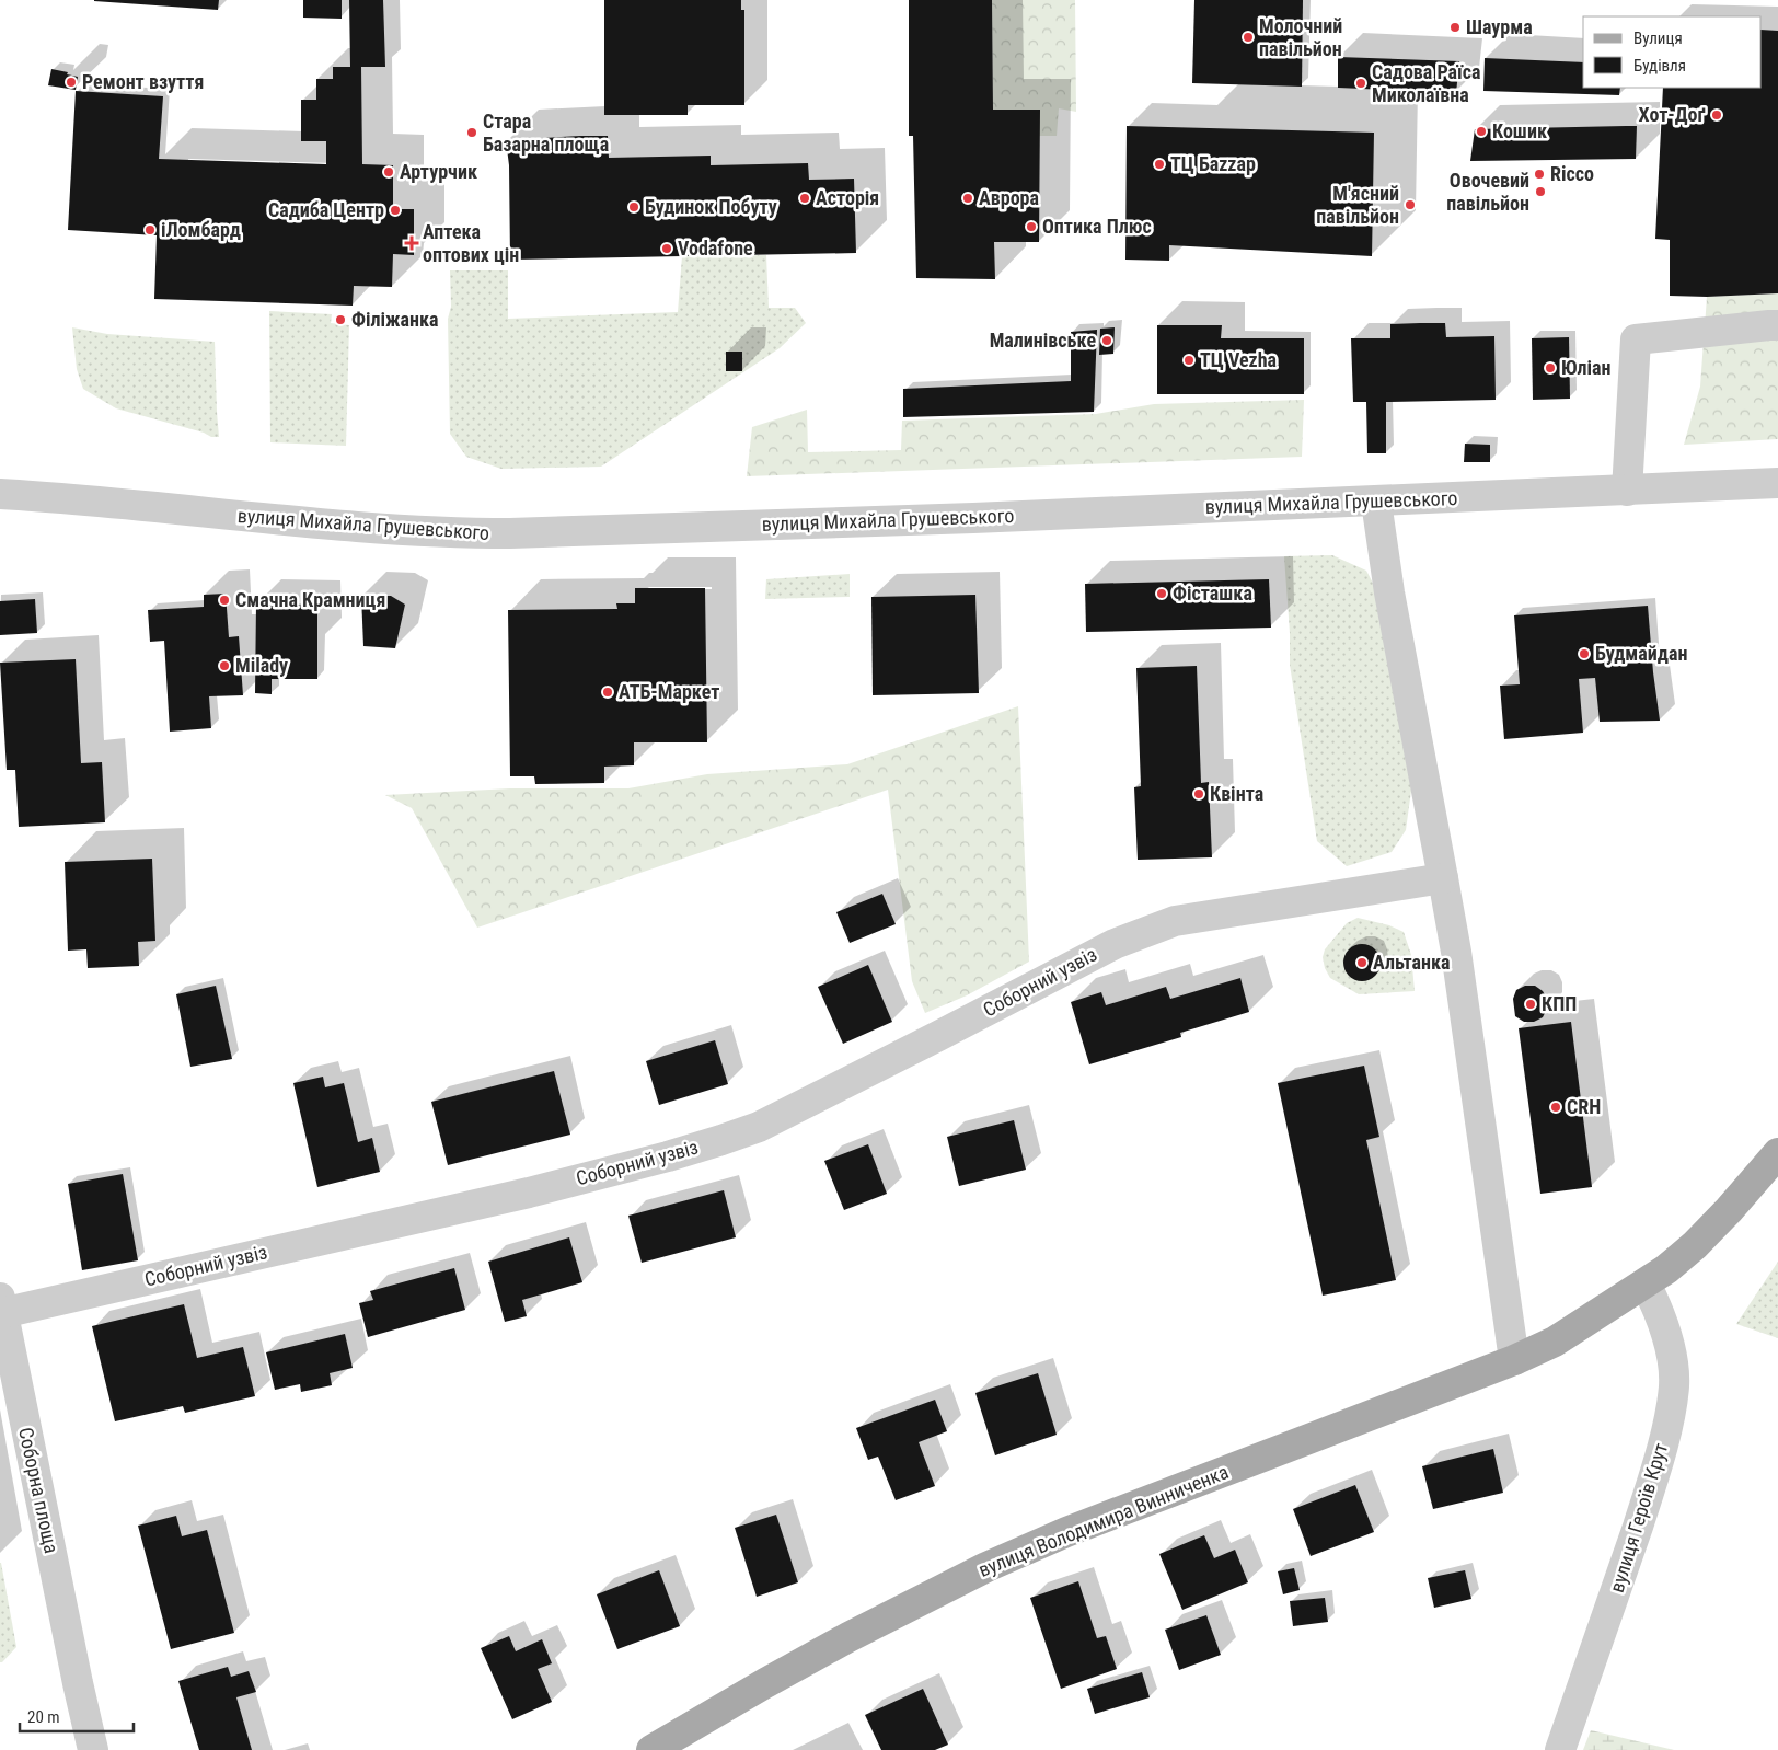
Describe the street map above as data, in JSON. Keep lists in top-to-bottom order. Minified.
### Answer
{"streets":{"main road":["вулиця Володимира Винниченка"],"street":["вулиця Михайла Грушевського","Соборний узвіз","Соборна площа","вулиця Героїв Крут"]},"crossings":[["Соборний узвіз","Соборна площа"],["вулиця Героїв Крут","вулиця Володимира Винниченка"]],"places":{"other":["Шаурма","Молочний павільйон","Ремонт взуття","Садова Раїса Миколаївна","Хот-Доґ","Кошик","Стара Базарна площа","ТЦ Баzzар","Артурчик","Ricco","Овочевий павільйон","Асторія","Аврора","М'ясний павільйон","Будинок Побуту","Садиба Центр","Оптика Плюс","іЛомбард","Vodafone","Філіжанка","Малинівське","ТЦ Vezha","Юліан","Фісташка","Смачна Крамниця","Будмайдан","Milady","АТБ-Маркет","Квінта","Альтанка","КПП","CRH"],"health":["Аптека оптових цін"]},"legend":["Вулиця","Будівля"],"scale_bar":"20 m"}
